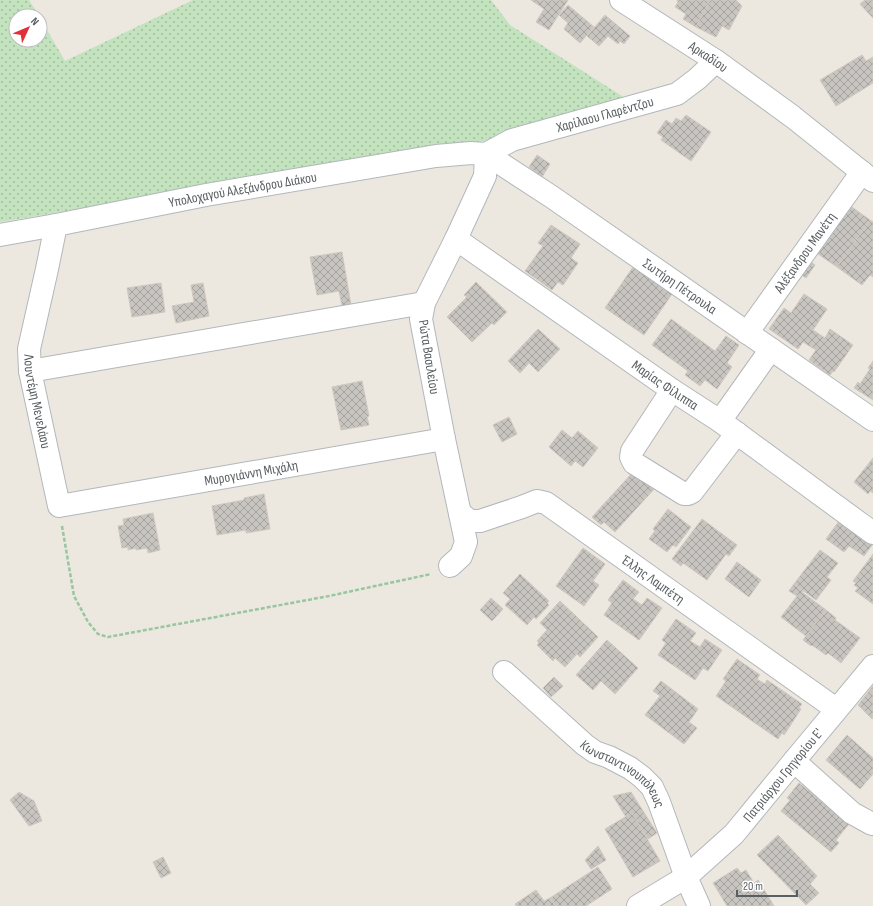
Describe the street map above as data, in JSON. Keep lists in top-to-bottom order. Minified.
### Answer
{"streets":{"street":["Αρκαδίου","Χαρίλαου Γλαρέντζου","Υπολοχαγού Αλεξάνδρου Διάκου","Αλέξανδρου Μανέτη","Σωτήρη Πέτρουλα","Ρώτα Βασιλείου","Μαρίας Φίλιππα","Λουντέμη Μενελάου","Μυρογιάννη Μιχάλη","Έλλης Λαμπέτη","Πατριάρχου Γρηγορίου Ε'","Κωνσταντινουπόλεως"]},"crossings":[["Αρκαδίου","Χαρίλαου Γλαρέντζου"],["Αρκαδίου","Αλέξανδρου Μανέτη"],["Χαρίλαου Γλαρέντζου","Υπολοχαγού Αλεξάνδρου Διάκου"],["Χαρίλαου Γλαρέντζου","Σωτήρη Πέτρουλα"],["Χαρίλαου Γλαρέντζου","Ρώτα Βασιλείου"],["Υπολοχαγού Αλεξάνδρου Διάκου","Σωτήρη Πέτρουλα"],["Υπολοχαγού Αλεξάνδρου Διάκου","Ρώτα Βασιλείου"],["Υπολοχαγού Αλεξάνδρου Διάκου","Λουντέμη Μενελάου"],["Αλέξανδρου Μανέτη","Σωτήρη Πέτρουλα"],["Σωτήρη Πέτρουλα","Ρώτα Βασιλείου"],["Ρώτα Βασιλείου","Μαρίας Φίλιππα"],["Ρώτα Βασιλείου","Μυρογιάννη Μιχάλη"],["Ρώτα Βασιλείου","Έλλης Λαμπέτη"],["Λουντέμη Μενελάου","Μυρογιάννη Μιχάλη"],["Έλλης Λαμπέτη","Πατριάρχου Γρηγορίου Ε'"],["Πατριάρχου Γρηγορίου Ε'","Κωνσταντινουπόλεως"]],"scale_bar":"20 m","north":"top right"}
